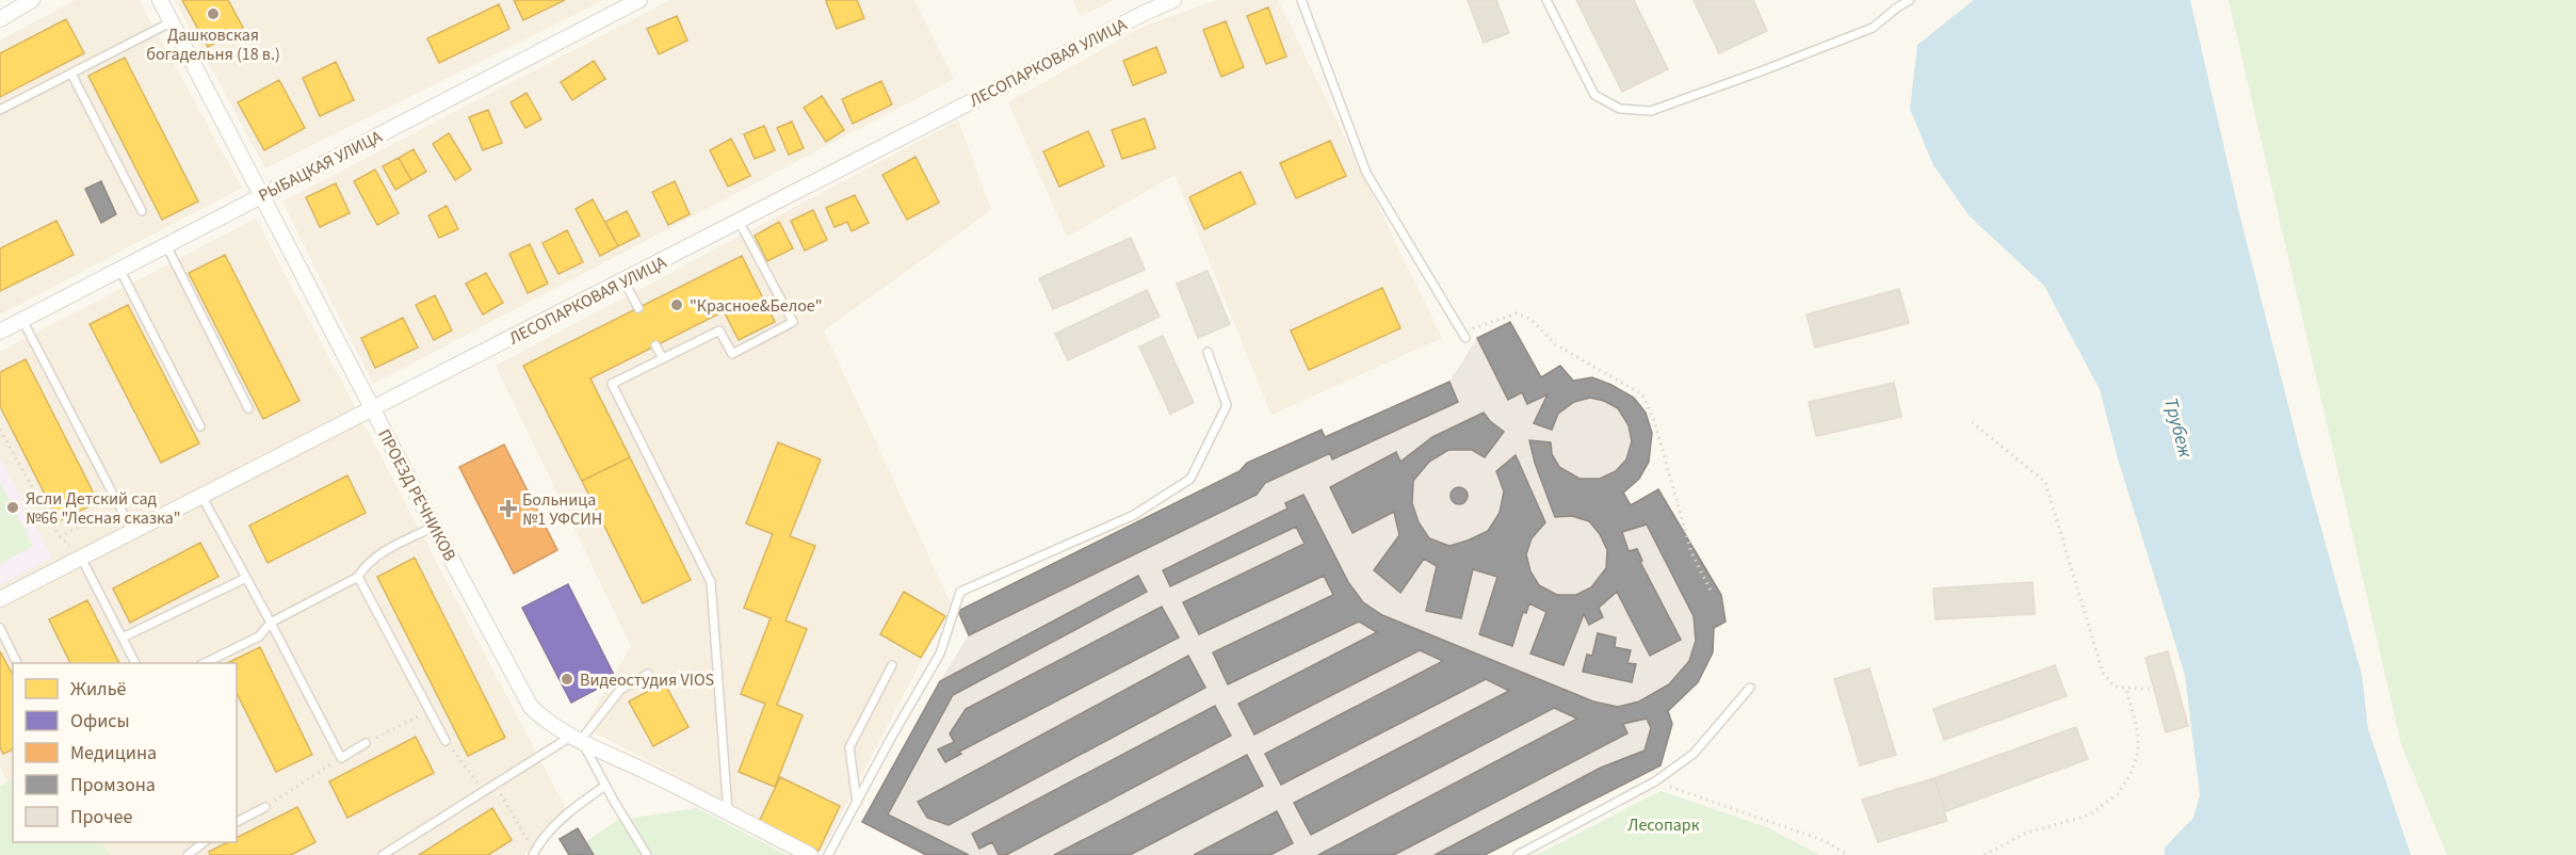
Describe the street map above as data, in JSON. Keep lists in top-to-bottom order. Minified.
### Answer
{"streets":{"street":["ЛЕСОПАРКОВАЯ УЛИЦА","РЫБАЦКАЯ УЛИЦА","ПРОЕЗД РЕЧНИКОВ"]},"crossings":[["ЛЕСОПАРКОВАЯ УЛИЦА","ПРОЕЗД РЕЧНИКОВ"],["РЫБАЦКАЯ УЛИЦА","ПРОЕЗД РЕЧНИКОВ"]],"water":["Трубеж"],"parks":["Лесопарк"],"places":{"other":["Дашковская богадельня (18 в.)","\"Красное&Белое\"","Ясли Детский сад №66 \"Лесная сказка\"","Видеостудия VIOS"],"health":["Больница №1 УФСИН"]},"legend":["Жильё","Офисы","Медицина","Промзона","Прочее"]}
